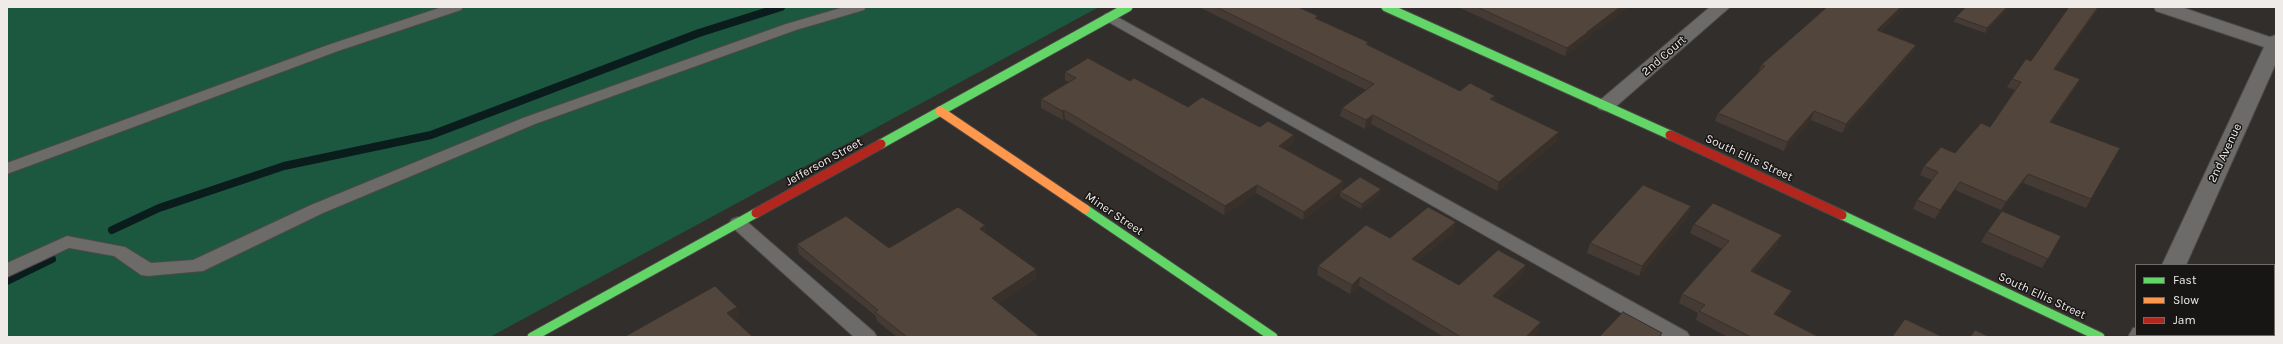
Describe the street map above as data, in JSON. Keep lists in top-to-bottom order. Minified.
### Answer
{"streets":{"street":["2nd Court","2nd Avenue","South Ellis Street","Jefferson Street","Miner Street"]},"crossings":[["2nd Court","South Ellis Street"],["Jefferson Street","Miner Street"]],"legend":["Fast","Slow","Jam"]}
